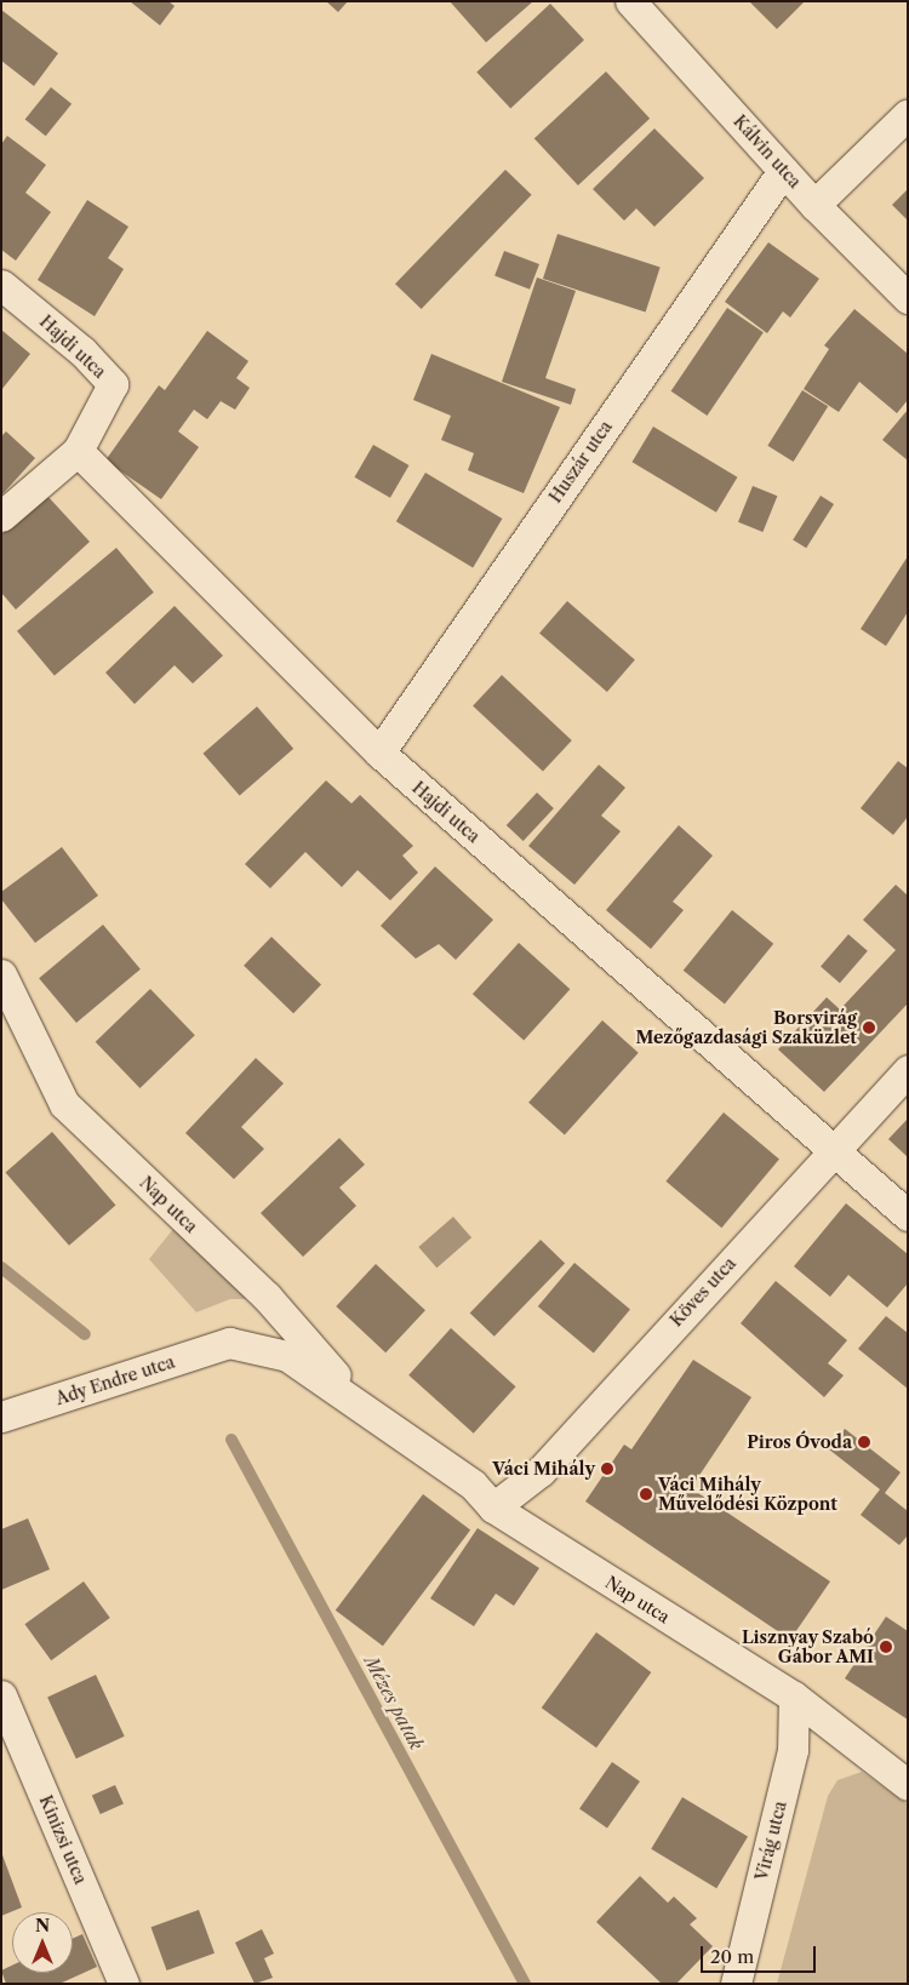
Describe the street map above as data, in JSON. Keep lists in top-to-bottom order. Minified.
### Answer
{"streets":{"street":["Kálvin utca","Hajdi utca","Huszár utca","Nap utca","Köves utca","Ady Endre utca","Kinizsi utca","Virág utca"]},"crossings":[["Kálvin utca","Huszár utca"],["Hajdi utca","Huszár utca"],["Hajdi utca","Köves utca"],["Nap utca","Köves utca"],["Nap utca","Ady Endre utca"],["Nap utca","Virág utca"]],"water":["Mézes patak"],"places":["Borsvirág Mezőgazdasági Szaküzlet","Piros Óvoda","Váci Mihály","Váci Mihály Művelődési Központ","Lisznyay Szabó Gábor AMI"],"scale_bar":"20 m","north":"top"}
